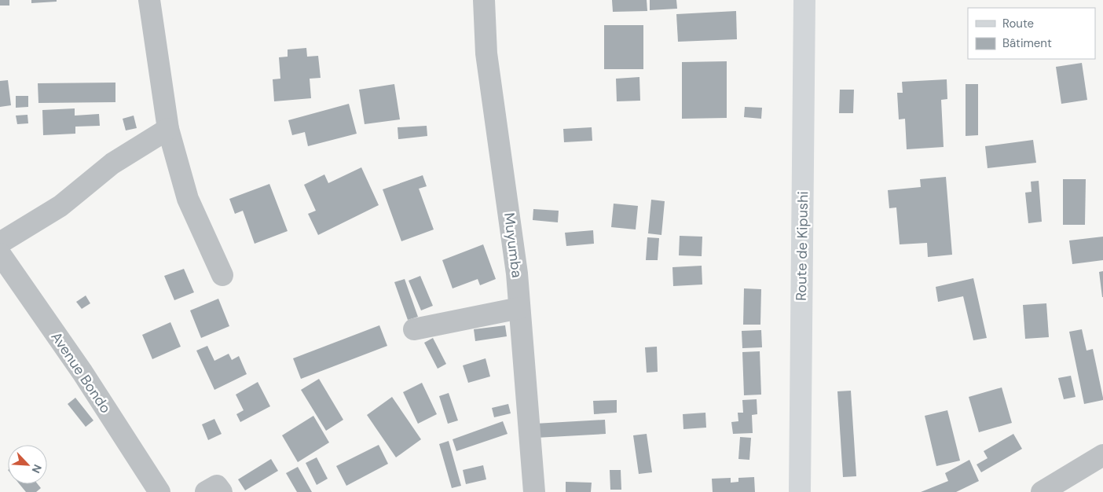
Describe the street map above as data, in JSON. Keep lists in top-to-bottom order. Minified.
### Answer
{"streets":{"main road":["Route de Kipushi"],"street":["Muyumba","Avenue Bondo"]},"legend":["Route","Bâtiment"],"north":"bottom right"}
